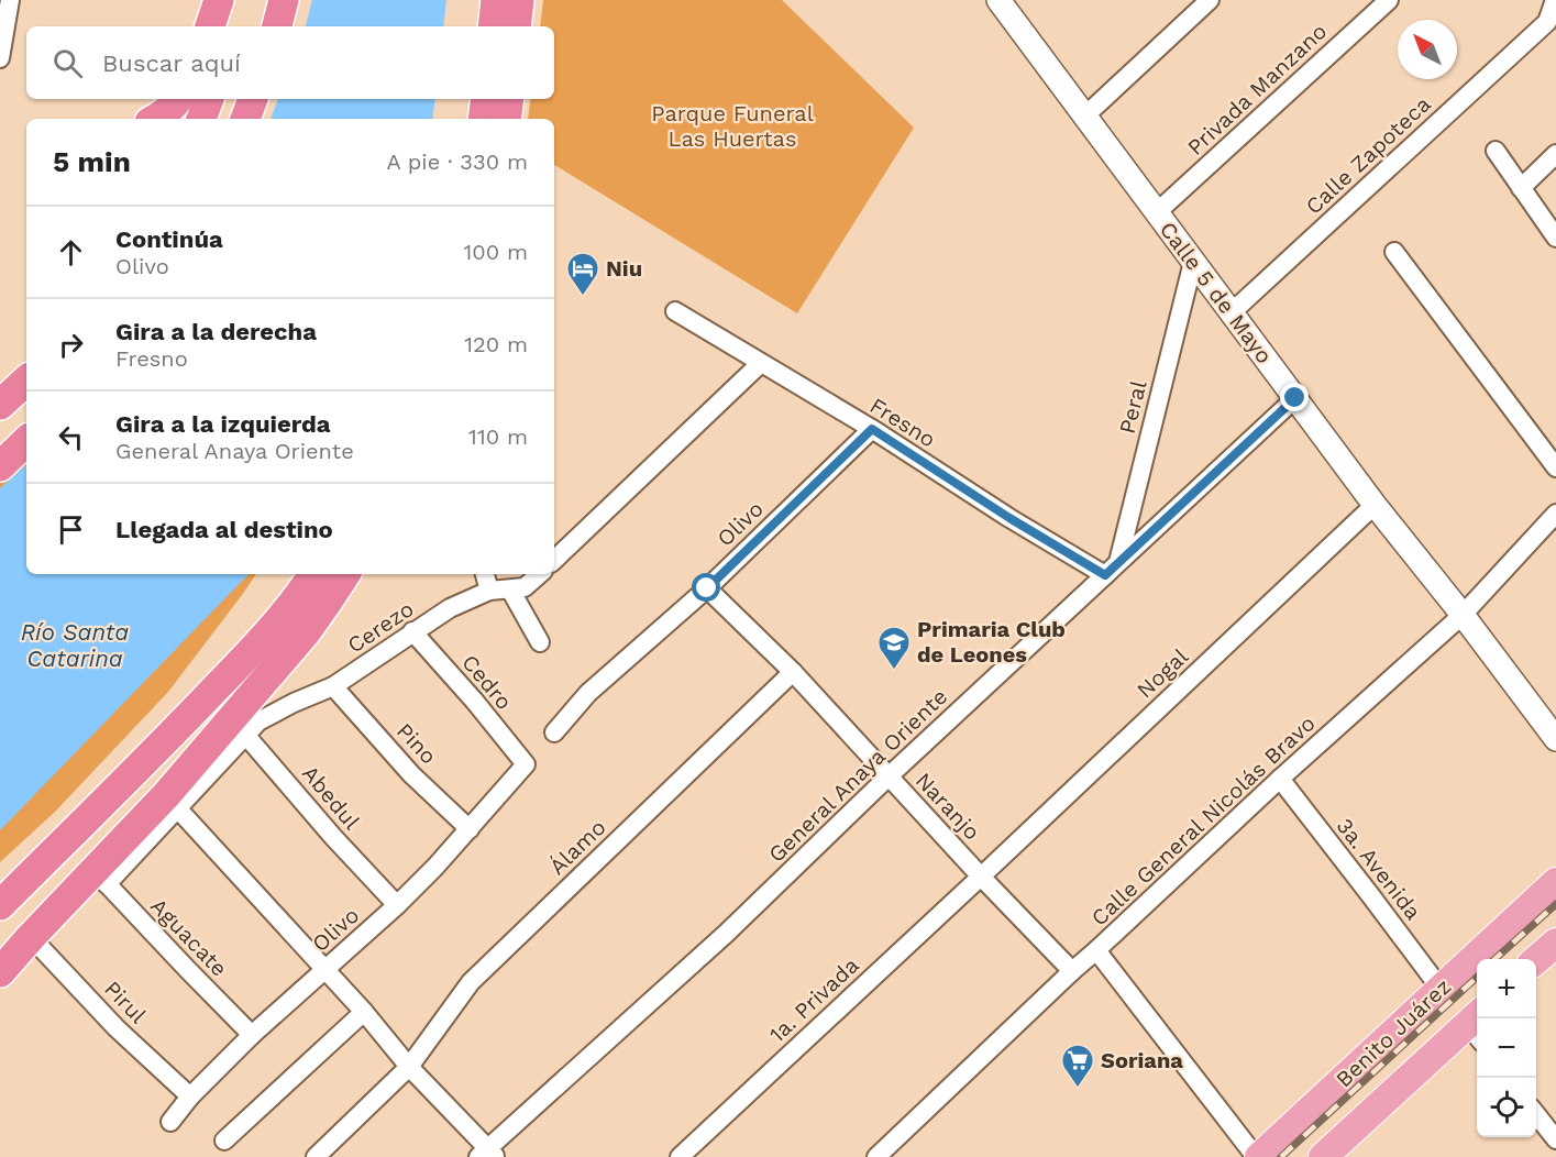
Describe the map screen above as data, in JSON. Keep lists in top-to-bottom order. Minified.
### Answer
{"streets":{"main road":["Benito Juárez"],"street":["Privada Manzano","Calle Zapoteca","Calle 5 de Mayo","Peral","Fresno","Olivo","Cerezo","Nogal","Cedro","Pino","General Anaya Oriente","Abedul","Naranjo","Calle General Nicolás Bravo","Álamo","3a. Avenida","Aguacate","1a. Privada","Pirul"]},"crossings":[["Privada Manzano","Calle 5 de Mayo"],["Calle Zapoteca","Calle 5 de Mayo"],["Calle 5 de Mayo","Peral"],["Calle 5 de Mayo","Nogal"],["Calle 5 de Mayo","General Anaya Oriente"],["Calle 5 de Mayo","Calle General Nicolás Bravo"],["Peral","Fresno"],["Peral","General Anaya Oriente"],["Fresno","Olivo"],["Fresno","General Anaya Oriente"],["Olivo","Cedro"],["Olivo","Pino"],["Olivo","Abedul"],["Olivo","Naranjo"],["Olivo","Aguacate"],["Olivo","Pirul"],["Cerezo","Cedro"],["Cerezo","Pino"],["Cerezo","Abedul"],["Nogal","Naranjo"],["Nogal","1a. Privada"],["General Anaya Oriente","Naranjo"],["Naranjo","Calle General Nicolás Bravo"],["Naranjo","Álamo"],["Naranjo","1a. Privada"],["Calle General Nicolás Bravo","3a. Avenida"],["3a. Avenida","Benito Juárez"]],"water":["Río Santa Catarina"],"parks":["Parque Funeral Las Huertas"],"places":{"hotel":["Niu"],"school or university":["Primaria Club de Leones"],"supermarket":["Soriana"]},"north":"top left","page":{"search":"Buscar aquí","heading":["5 min","A pie · 330 m"],"list":[["Continúa","Olivo","100 m"],["Gira a la derecha","Fresno","120 m"],["Gira a la izquierda","General Anaya Oriente","110 m"],"Llegada al destino"],"map_buttons":["+","−"]}}
